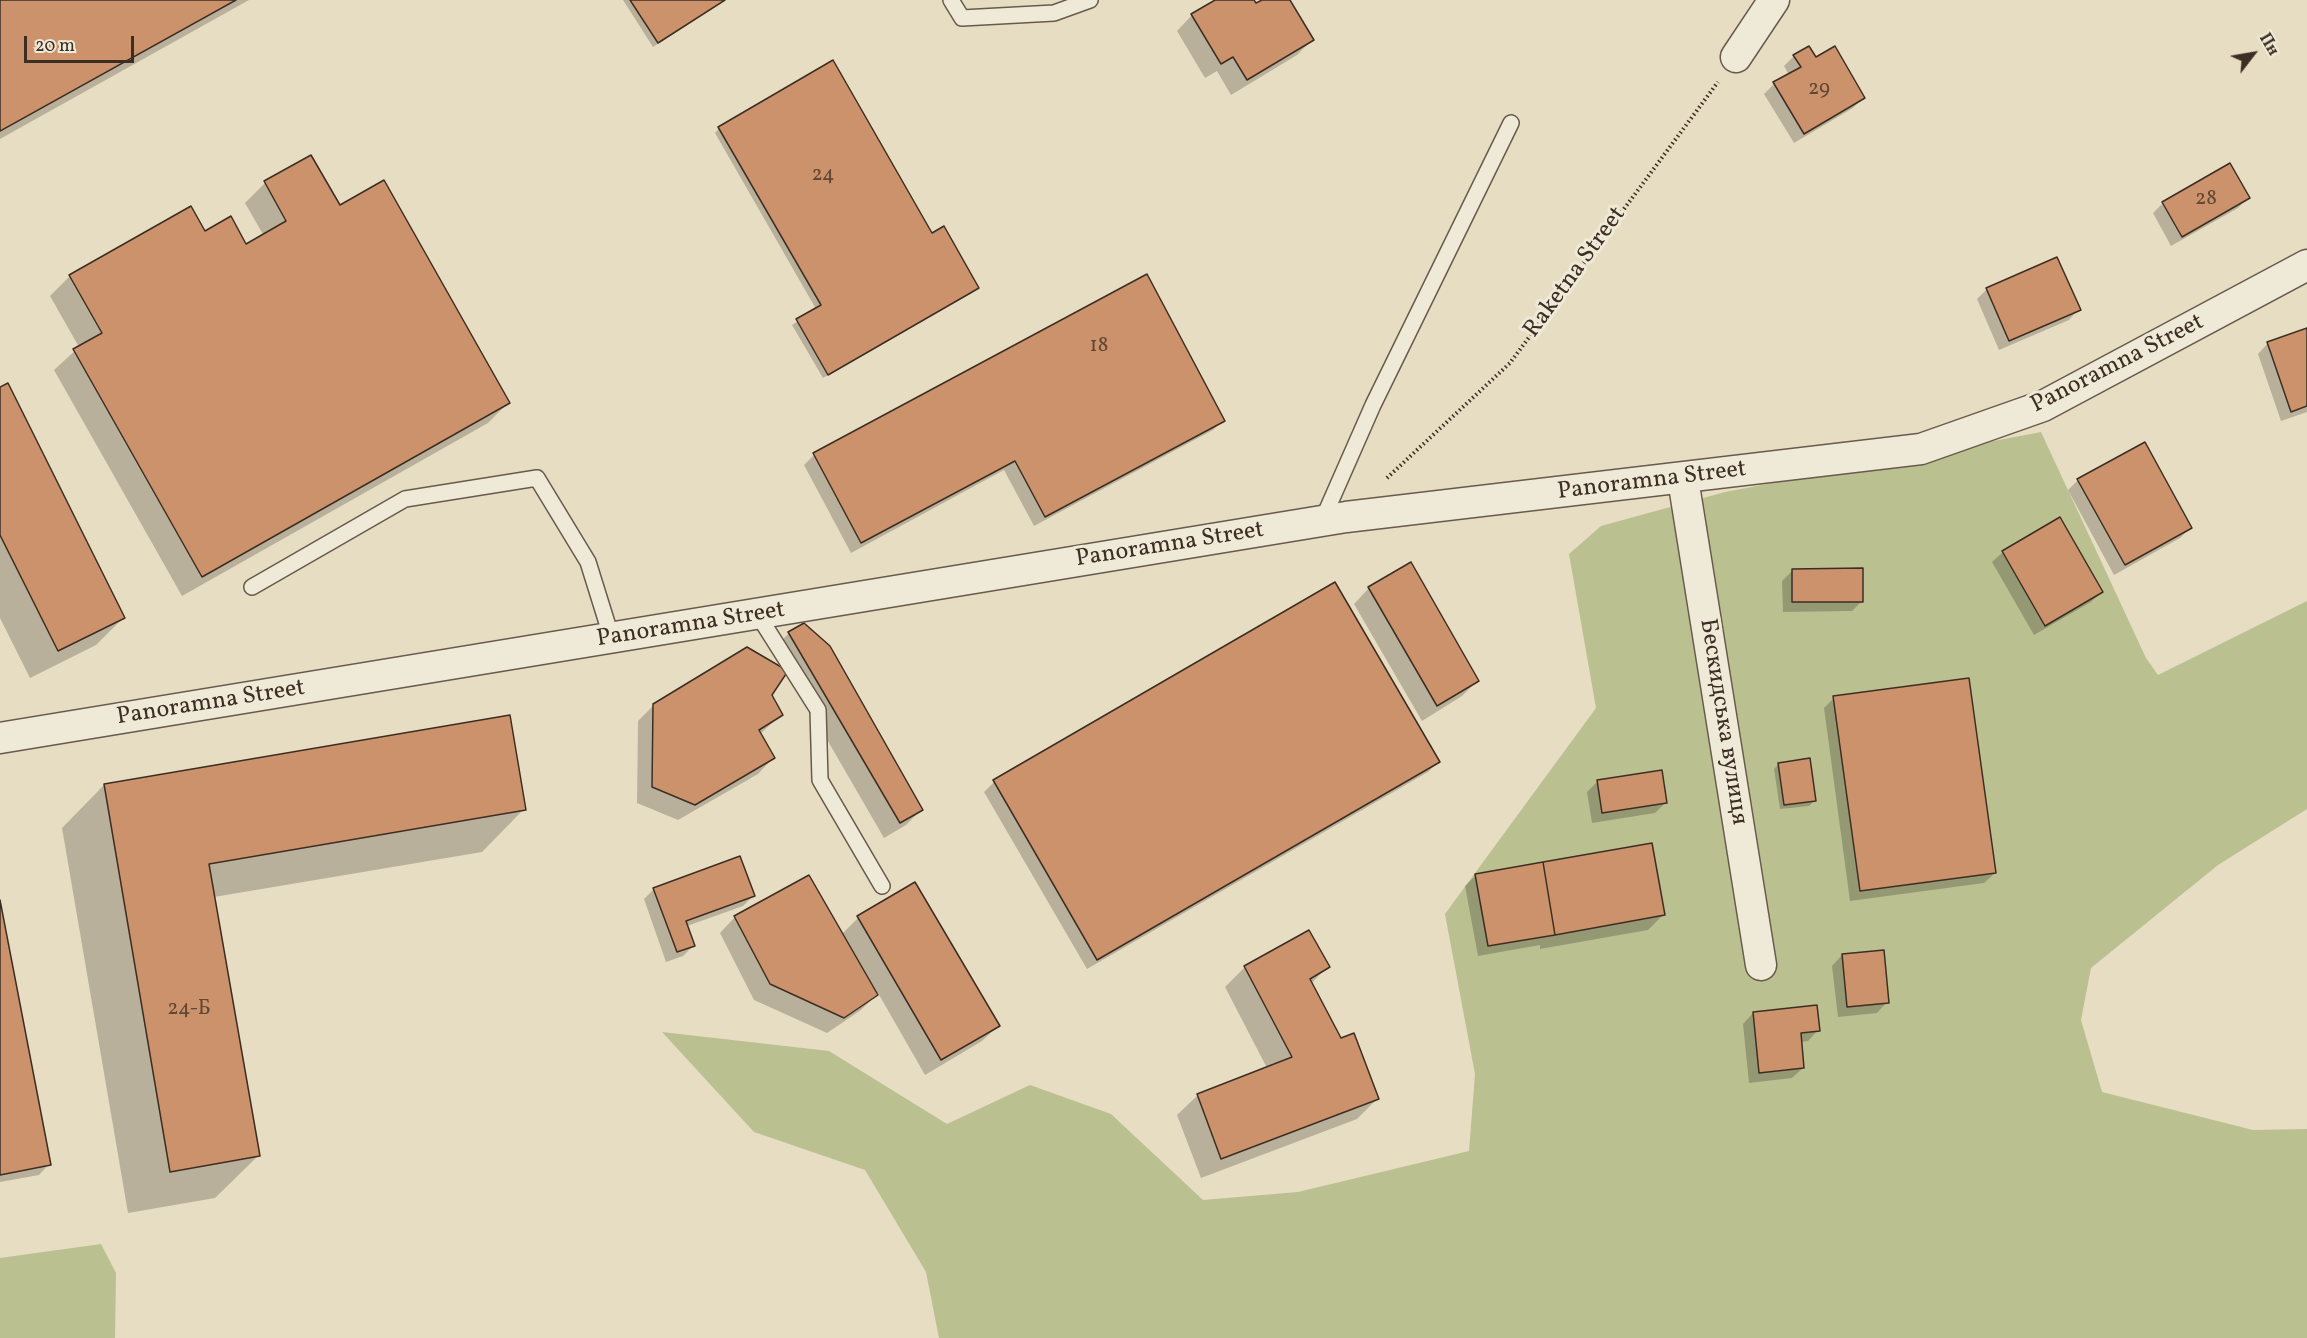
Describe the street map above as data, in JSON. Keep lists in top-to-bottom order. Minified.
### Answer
{"streets":{"street":["Panoramna Street","Бескидська вулиця"],"path":["Raketna Street"]},"crossings":[["Raketna Street","Panoramna Street"],["Panoramna Street","Бескидська вулиця"]],"house_numbers":["29","24","28","18","24-Б"],"scale_bar":"20 m","north":"top right"}
